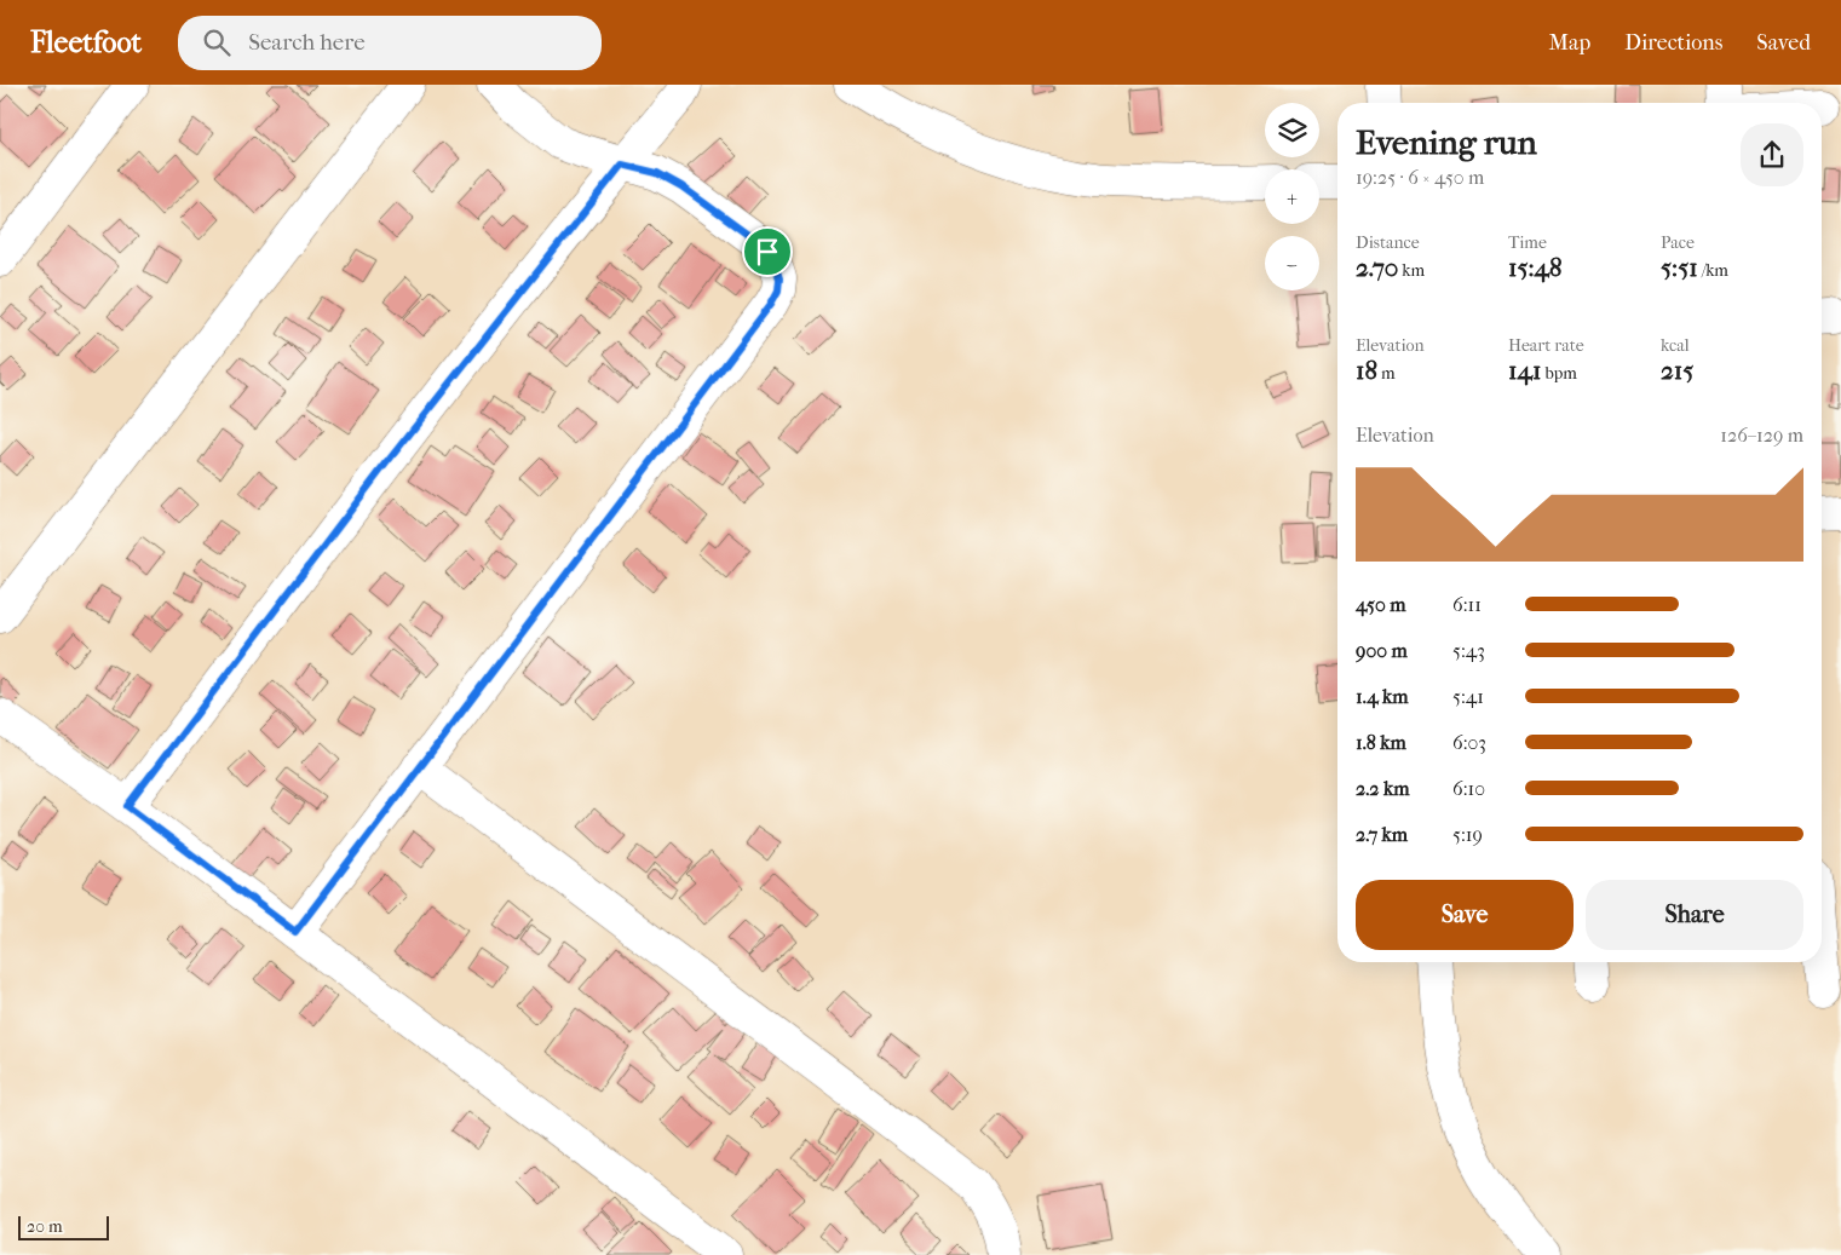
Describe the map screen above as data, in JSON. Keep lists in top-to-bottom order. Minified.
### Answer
{"scale_bar":"20 m","page":{"header":"Fleetfoot","search":"Search here","nav":["Map","Directions","Saved"],"map_buttons":["+","−"],"heading":["Evening run","19:25 · 6 × 450 m"],"stats":[["Distance","2.70 km"],["Time","15:48"],["Pace","5:51 /km"],["Elevation","18 m"],["Heart rate","141 bpm"],["kcal","215"]],"chart":["Elevation","126–129 m"],"list":[{"name":"450 m","note":"6:11"},{"name":"900 m","note":"5:43"},{"name":"1.4 km","note":"5:41"},{"name":"1.8 km","note":"6:03"},{"name":"2.2 km","note":"6:10"},{"name":"2.7 km","note":"5:19"}],"buttons":["Save","Share"],"scale":"20 m"}}
